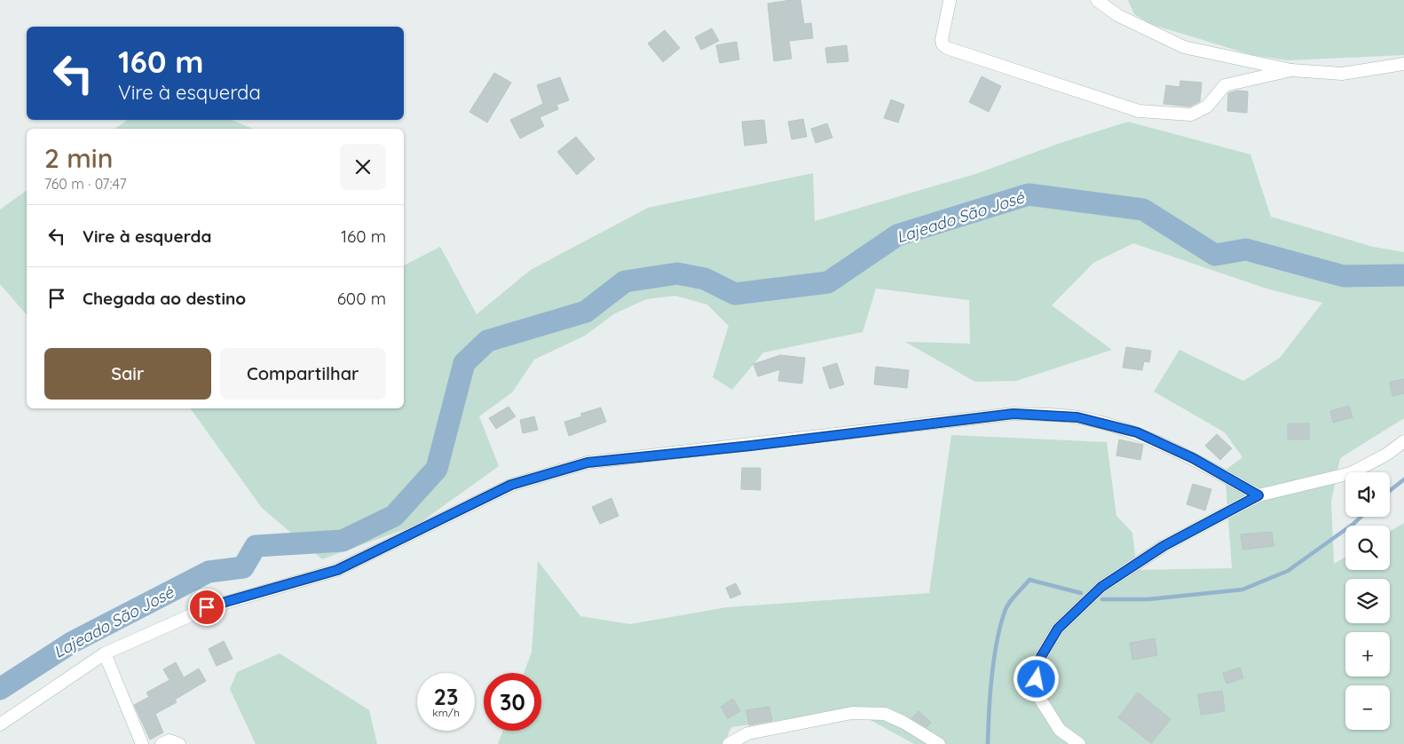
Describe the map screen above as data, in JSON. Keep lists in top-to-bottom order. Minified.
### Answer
{"water":["Lajeado São José"],"page":{"turn":["160 m","Vire à esquerda"],"heading":["2 min","760 m · 07:47"],"list":[{"name":"Vire à esquerda","value":"160 m"},{"name":"Chegada ao destino","value":"600 m"}],"buttons":["Sair","Compartilhar"],"map_buttons":["+","−"],"speed":"23 km/h","limit":"30"}}
